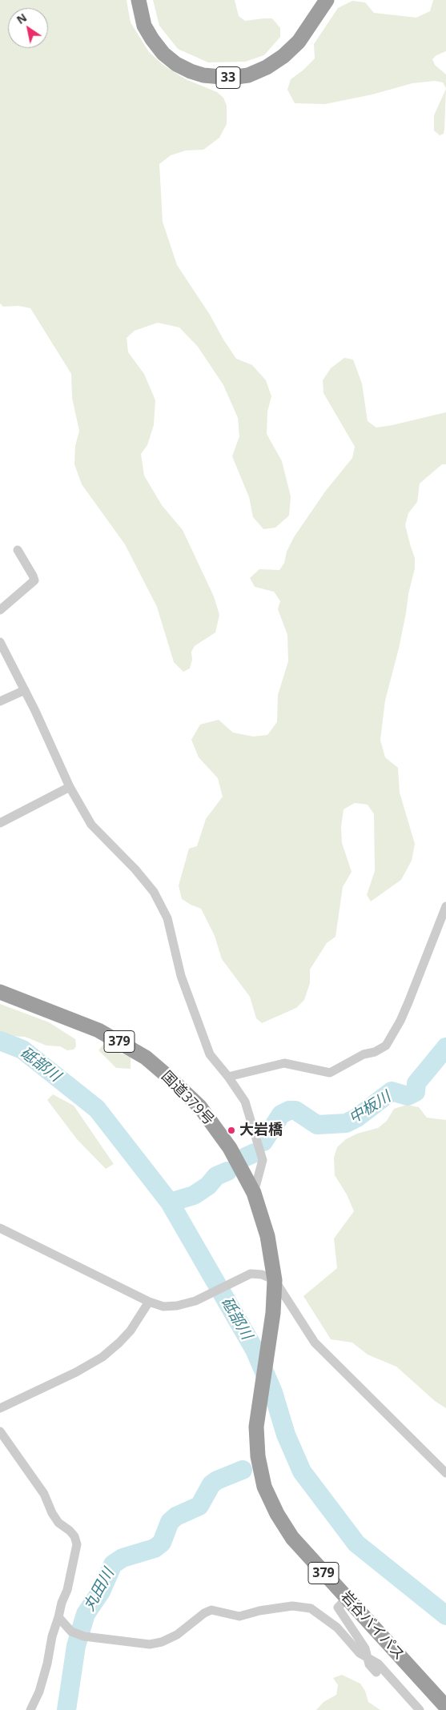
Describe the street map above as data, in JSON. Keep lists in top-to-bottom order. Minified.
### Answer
{"streets":{"highway":["33","379","国道379号","岩谷バイパス"]},"crossings":[["国道379号","岩谷バイパス"]],"water":["砥部川","中板川","丸田川"],"places":["大岩橋"],"north":"top left"}
